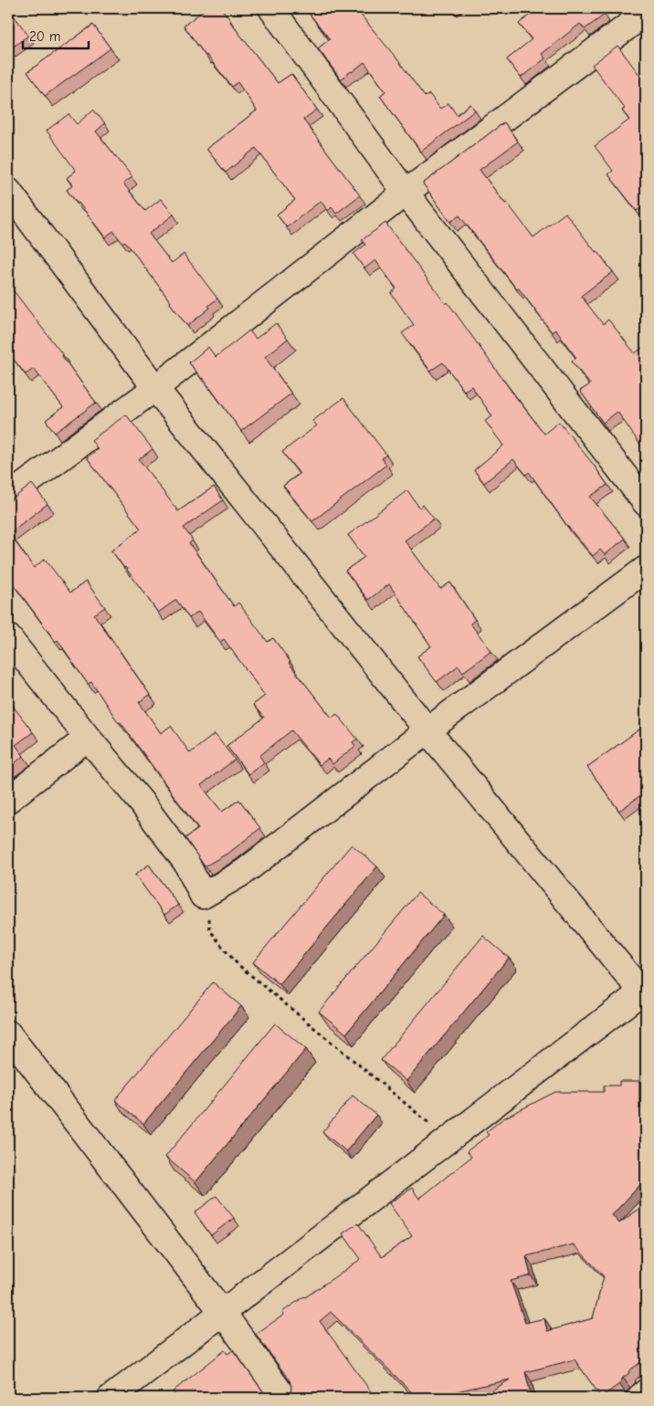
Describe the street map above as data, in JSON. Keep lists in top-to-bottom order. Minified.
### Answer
{"scale_bar":"20 m"}
